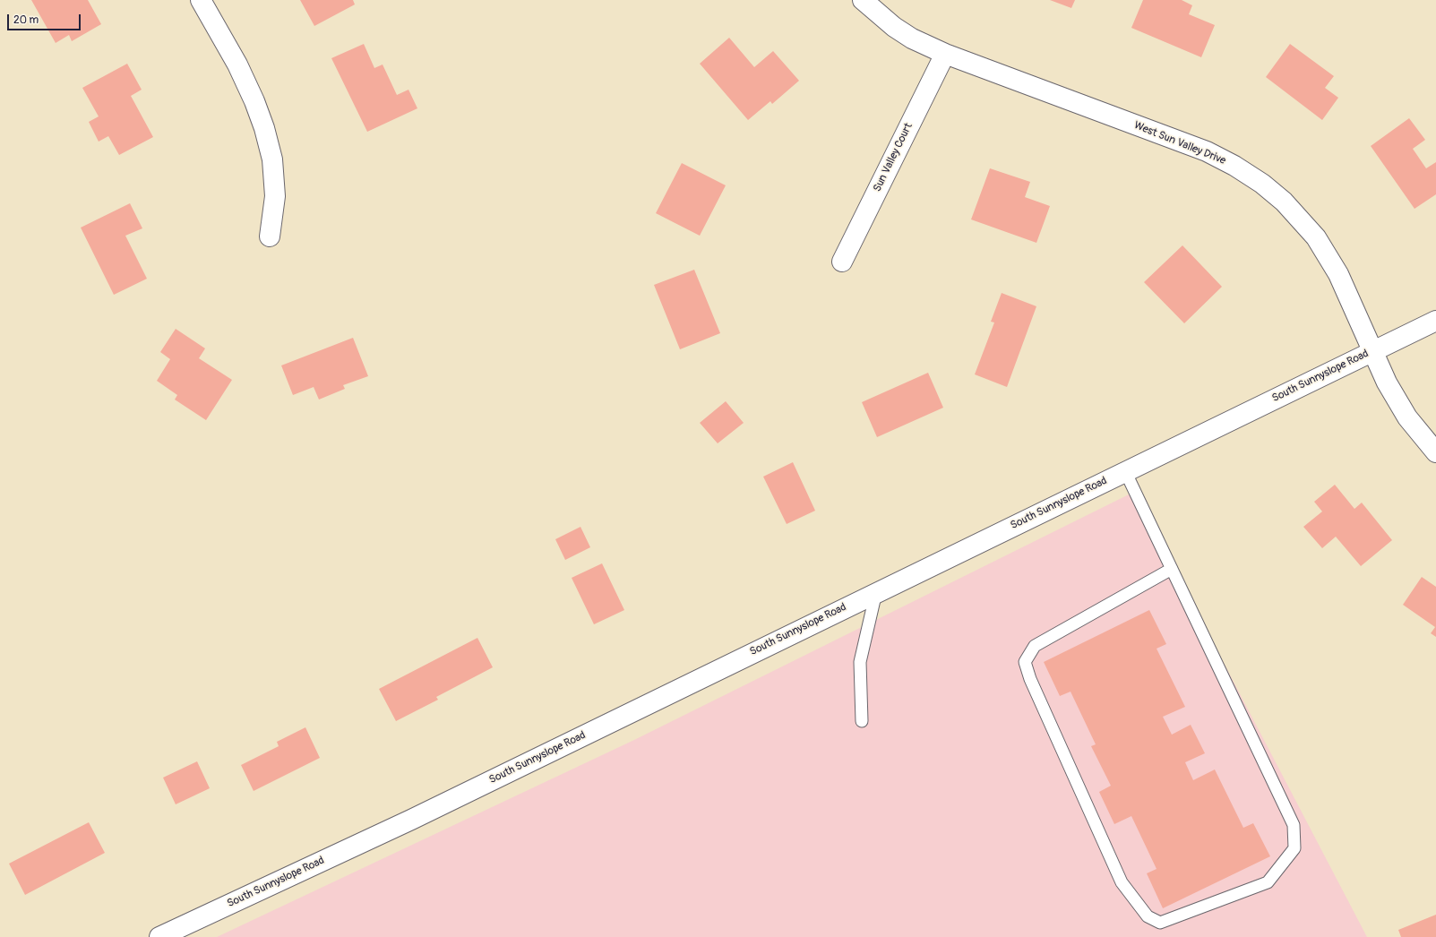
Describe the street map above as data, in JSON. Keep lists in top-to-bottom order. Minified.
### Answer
{"streets":{"street":["West Sun Valley Drive","Sun Valley Court","South Sunnyslope Road"]},"crossings":[["West Sun Valley Drive","Sun Valley Court"],["West Sun Valley Drive","South Sunnyslope Road"]],"scale_bar":"20 m"}
